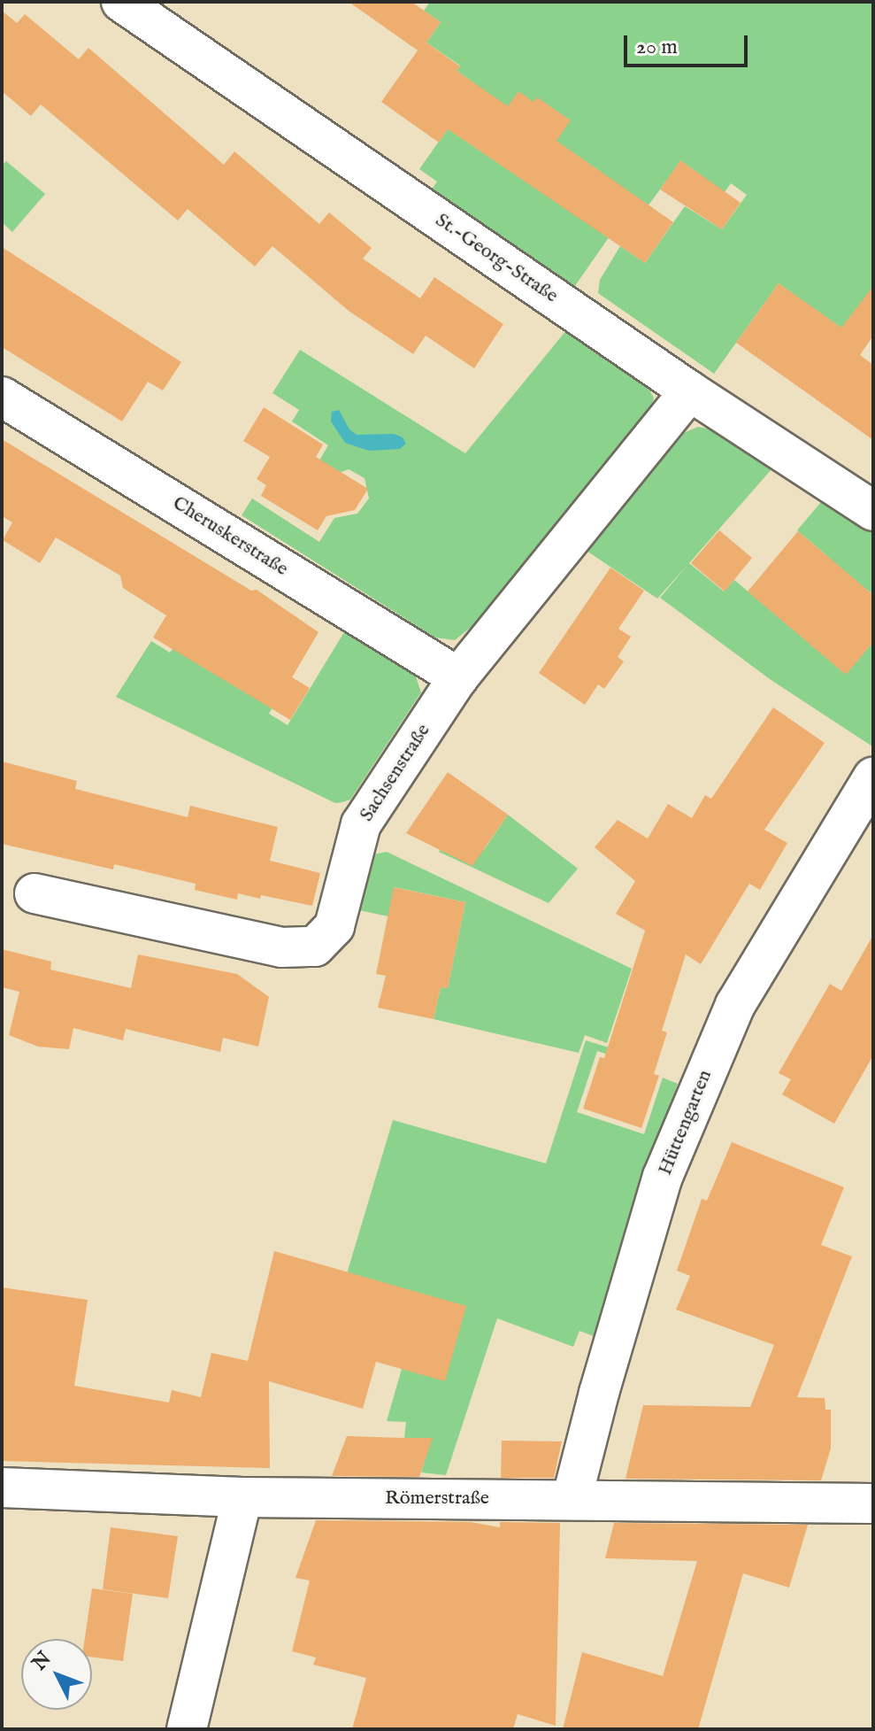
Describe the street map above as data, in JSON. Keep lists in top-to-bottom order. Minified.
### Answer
{"streets":{"street":["St.-Georg-Straße","Cheruskerstraße","Sachsenstraße","Hüttengarten","Römerstraße"]},"crossings":[["St.-Georg-Straße","Sachsenstraße"],["Cheruskerstraße","Sachsenstraße"],["Hüttengarten","Römerstraße"]],"scale_bar":"20 m","north":"top left"}
